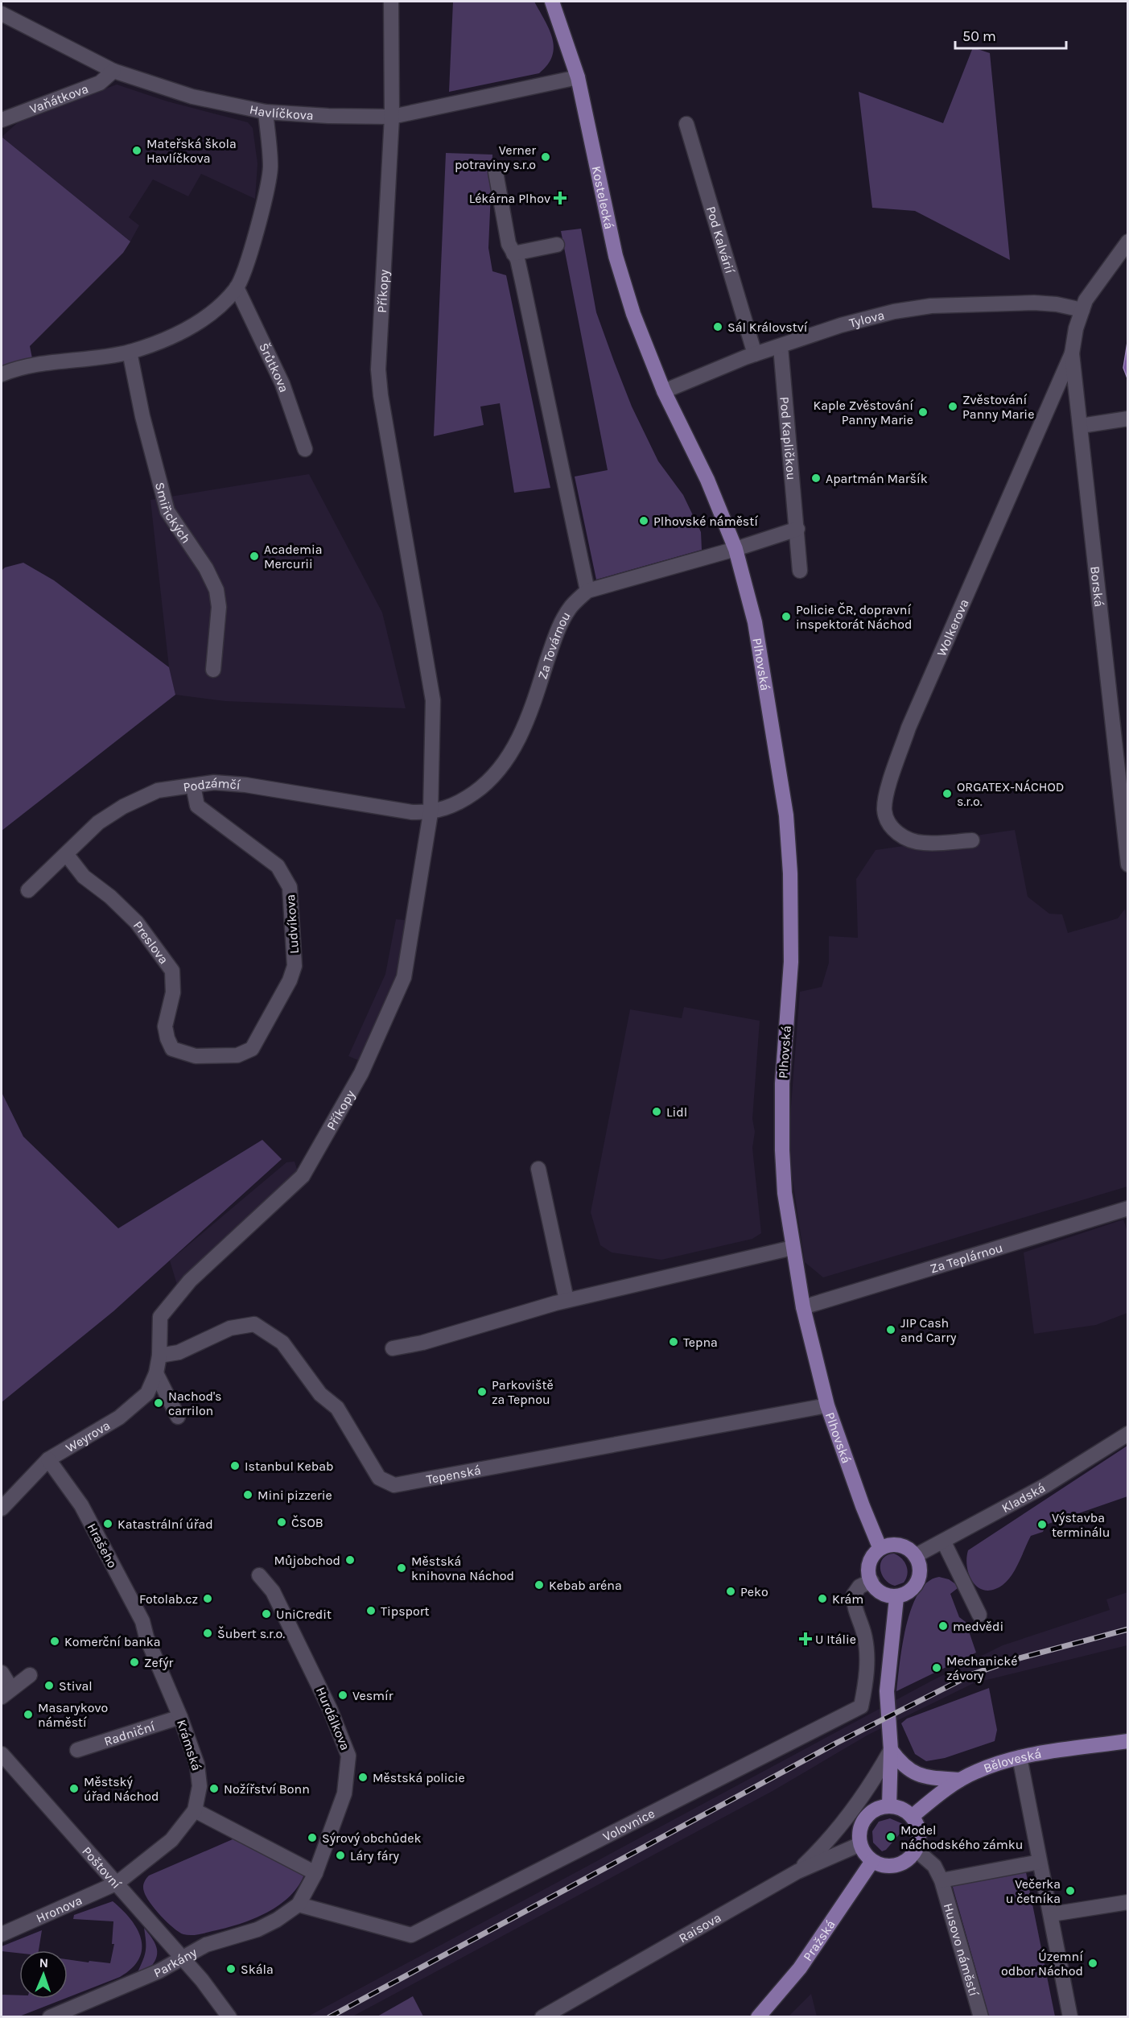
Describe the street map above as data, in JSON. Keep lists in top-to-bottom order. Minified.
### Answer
{"streets":{"main road":["Kostelecká","Plhovská","Běloveská","Pražská"],"street":["Vaňátkova","Havlíčkova","Pod Kalvárií","Příkopy","Tylova","Šrůtkova","Pod Kapličkou","Smiřických","Borská","Wolkerova","Za Továrnou","Podzámčí","Ludvíkova","Preslova","Za Teplárnou","Weyrova","Tepenská","Kladská","Hrašeho","Hurdálkova","Radniční","Krámská","Volovnice","Poštovní","Hronova","Raisova","Husovo náměstí","Parkány"]},"crossings":[["Vaňátkova","Havlíčkova"],["Havlíčkova","Kostelecká"],["Havlíčkova","Příkopy"],["Kostelecká","Tylova"],["Pod Kalvárií","Tylova"],["Příkopy","Za Továrnou"],["Příkopy","Podzámčí"],["Příkopy","Weyrova"],["Příkopy","Tepenská"],["Tylova","Pod Kapličkou"],["Tylova","Borská"],["Borská","Wolkerova"],["Za Továrnou","Plhovská"],["Za Továrnou","Podzámčí"],["Plhovská","Za Teplárnou"],["Plhovská","Tepenská"],["Plhovská","Kladská"],["Plhovská","Volovnice"],["Podzámčí","Ludvíkova"],["Podzámčí","Preslova"],["Ludvíkova","Preslova"],["Weyrova","Tepenská"],["Weyrova","Hrašeho"],["Kladská","Volovnice"],["Hrašeho","Krámská"],["Hurdálkova","Volovnice"],["Hurdálkova","Parkány"],["Radniční","Krámská"],["Krámská","Poštovní"],["Krámská","Hronova"],["Běloveská","Raisova"],["Běloveská","Pražská"],["Běloveská","Husovo náměstí"],["Volovnice","Parkány"],["Poštovní","Hronova"],["Poštovní","Parkány"],["Raisova","Pražská"],["Raisova","Husovo náměstí"],["Pražská","Husovo náměstí"]],"places":{"other":["Mateřská škola Havlíčkova","Verner potraviny s.r.o","Sál Království","Zvěstování Panny Marie","Kaple Zvěstování Panny Marie","Apartmán Maršík","Plhovské náměstí","Academia Mercurii","Policie ČR, dopravní inspektorát Náchod","ORGATEX-NÁCHOD s.r.o.","Lidl","JIP Cash and Carry","Tepna","Parkoviště za Tepnou","Nachod's carrilon","Istanbul Kebab","Mini pizzerie","ČSOB","Katastrální úřad","Výstavba terminálu","Můjobchod","Městská knihovna Náchod","Kebab aréna","Peko","Fotolab.cz","Krám","Tipsport","UniCredit","medvědi","Šubert s.r.o.","Komerční banka","Zefýr","Mechanické závory","Stival","Vesmír","Masarykovo náměstí","Městská policie","Městský úřad Náchod","Nožířství Bonn","Model náchodského zámku","Sýrový obchůdek","Láry fáry","Večerka u četníka","Územní odbor Náchod","Skála"],"health":["Lékárna Plhov","U Itálie"]},"scale_bar":"50 m","north":"top"}
